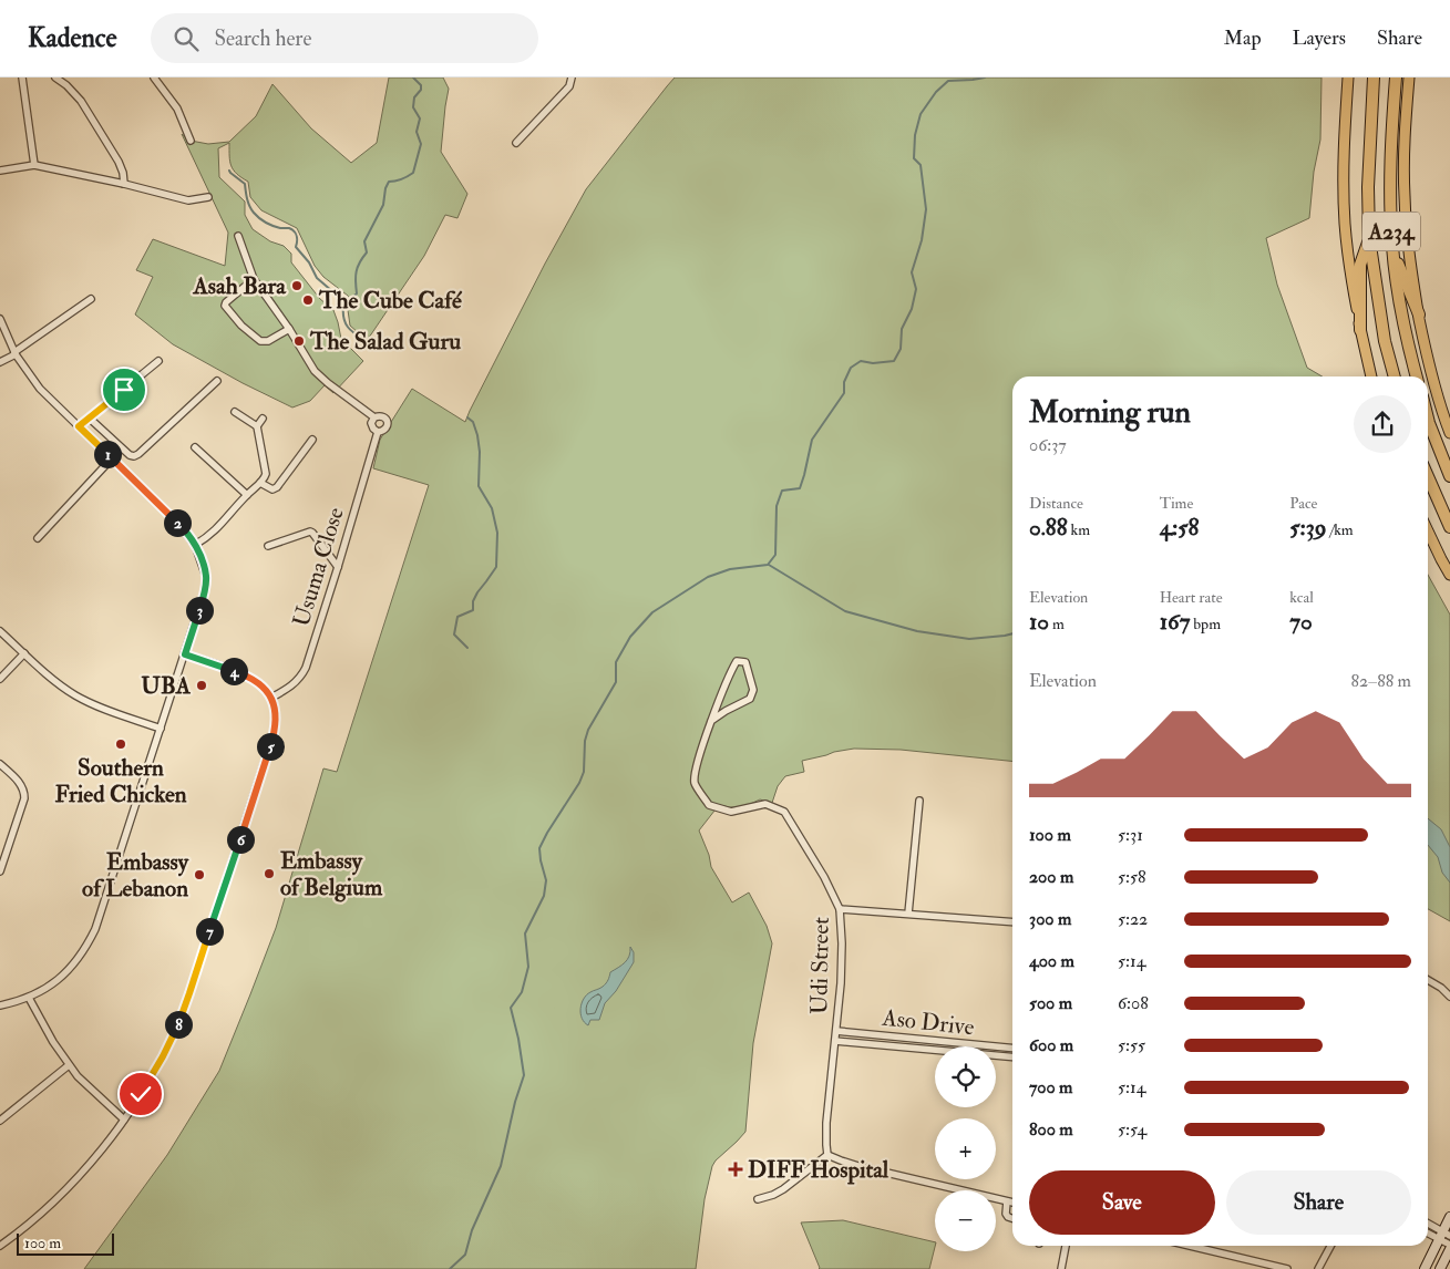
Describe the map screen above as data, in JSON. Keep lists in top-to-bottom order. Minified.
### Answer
{"streets":{"highway":["A234"],"street":["Usuma Close","Udi Street","Aso Drive"]},"crossings":[["Udi Street","Aso Drive"]],"places":{"other":["Asah Bara","The Cube Café","The Salad Guru","UBA","Southern Fried Chicken","Embassy of Belgium","Embassy of Lebanon"],"health":["DIFF Hospital"]},"scale_bar":"100 m","page":{"header":"Kadence","search":"Search here","nav":["Map","Layers","Share"],"heading":["Morning run","06:37"],"pins":["1","2","3","4","5","6","7","8"],"stats":[["Distance","0.88 km"],["Time","4:58"],["Pace","5:39 /km"],["Elevation","10 m"],["Heart rate","167 bpm"],["kcal","70"]],"chart":["Elevation","82–88 m"],"list":[{"name":"100 m","note":"5:31"},{"name":"200 m","note":"5:58"},{"name":"300 m","note":"5:22"},{"name":"400 m","note":"5:14"},{"name":"500 m","note":"6:08"},{"name":"600 m","note":"5:55"},{"name":"700 m","note":"5:14"},{"name":"800 m","note":"5:54"}],"map_buttons":["+","−"],"buttons":["Save","Share"],"scale":"100 m"}}
